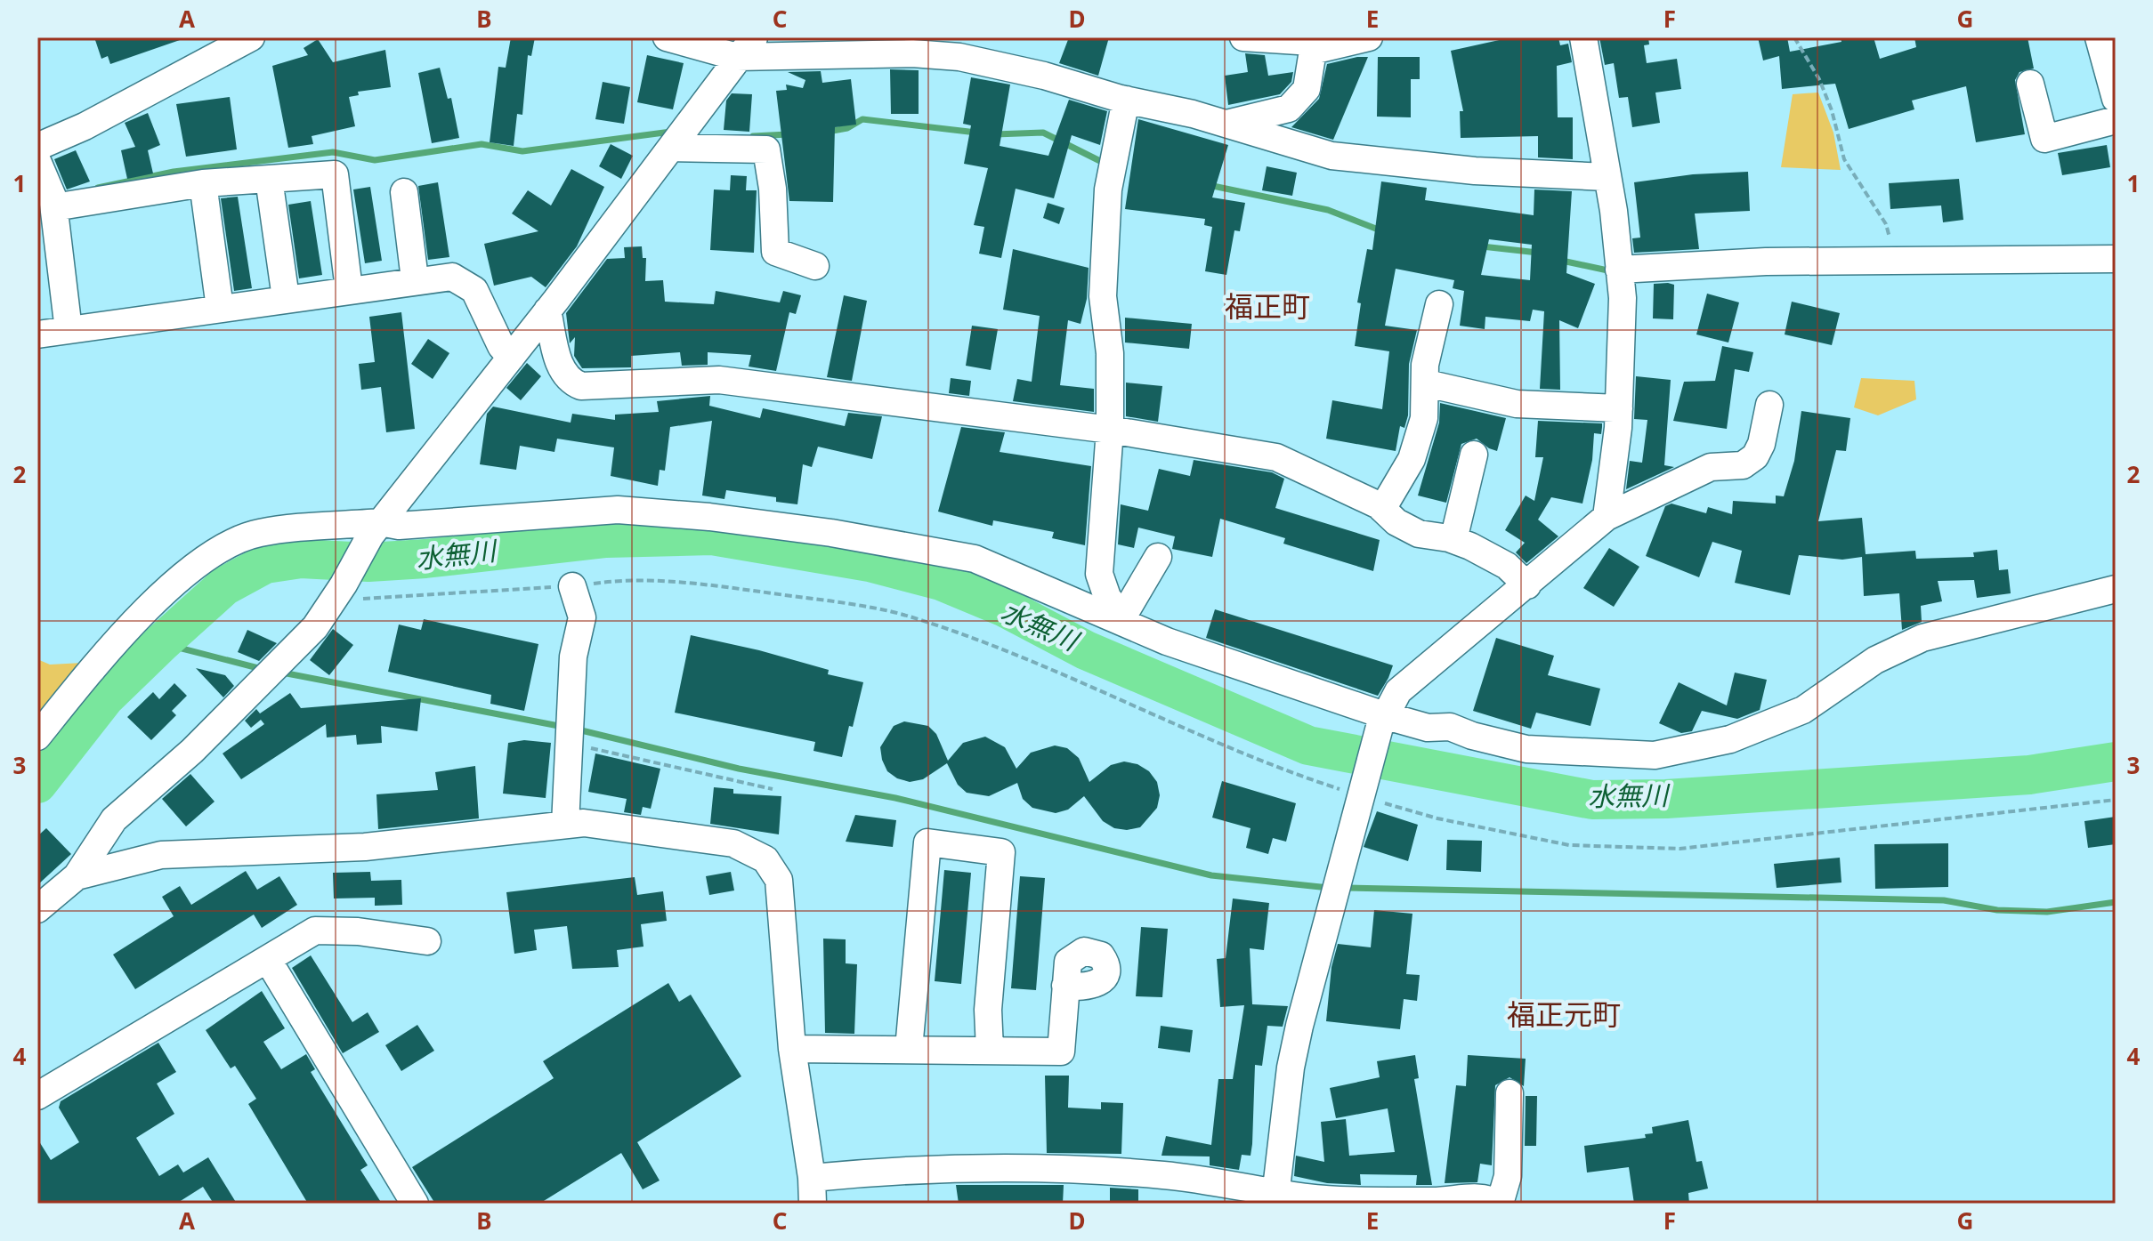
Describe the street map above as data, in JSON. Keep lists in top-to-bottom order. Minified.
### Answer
{"districts":["福正町","福正元町"],"water":["水無川"],"grid":{"columns":["A","B","C","D","E","F","G"],"rows":["1","2","3","4"]}}
